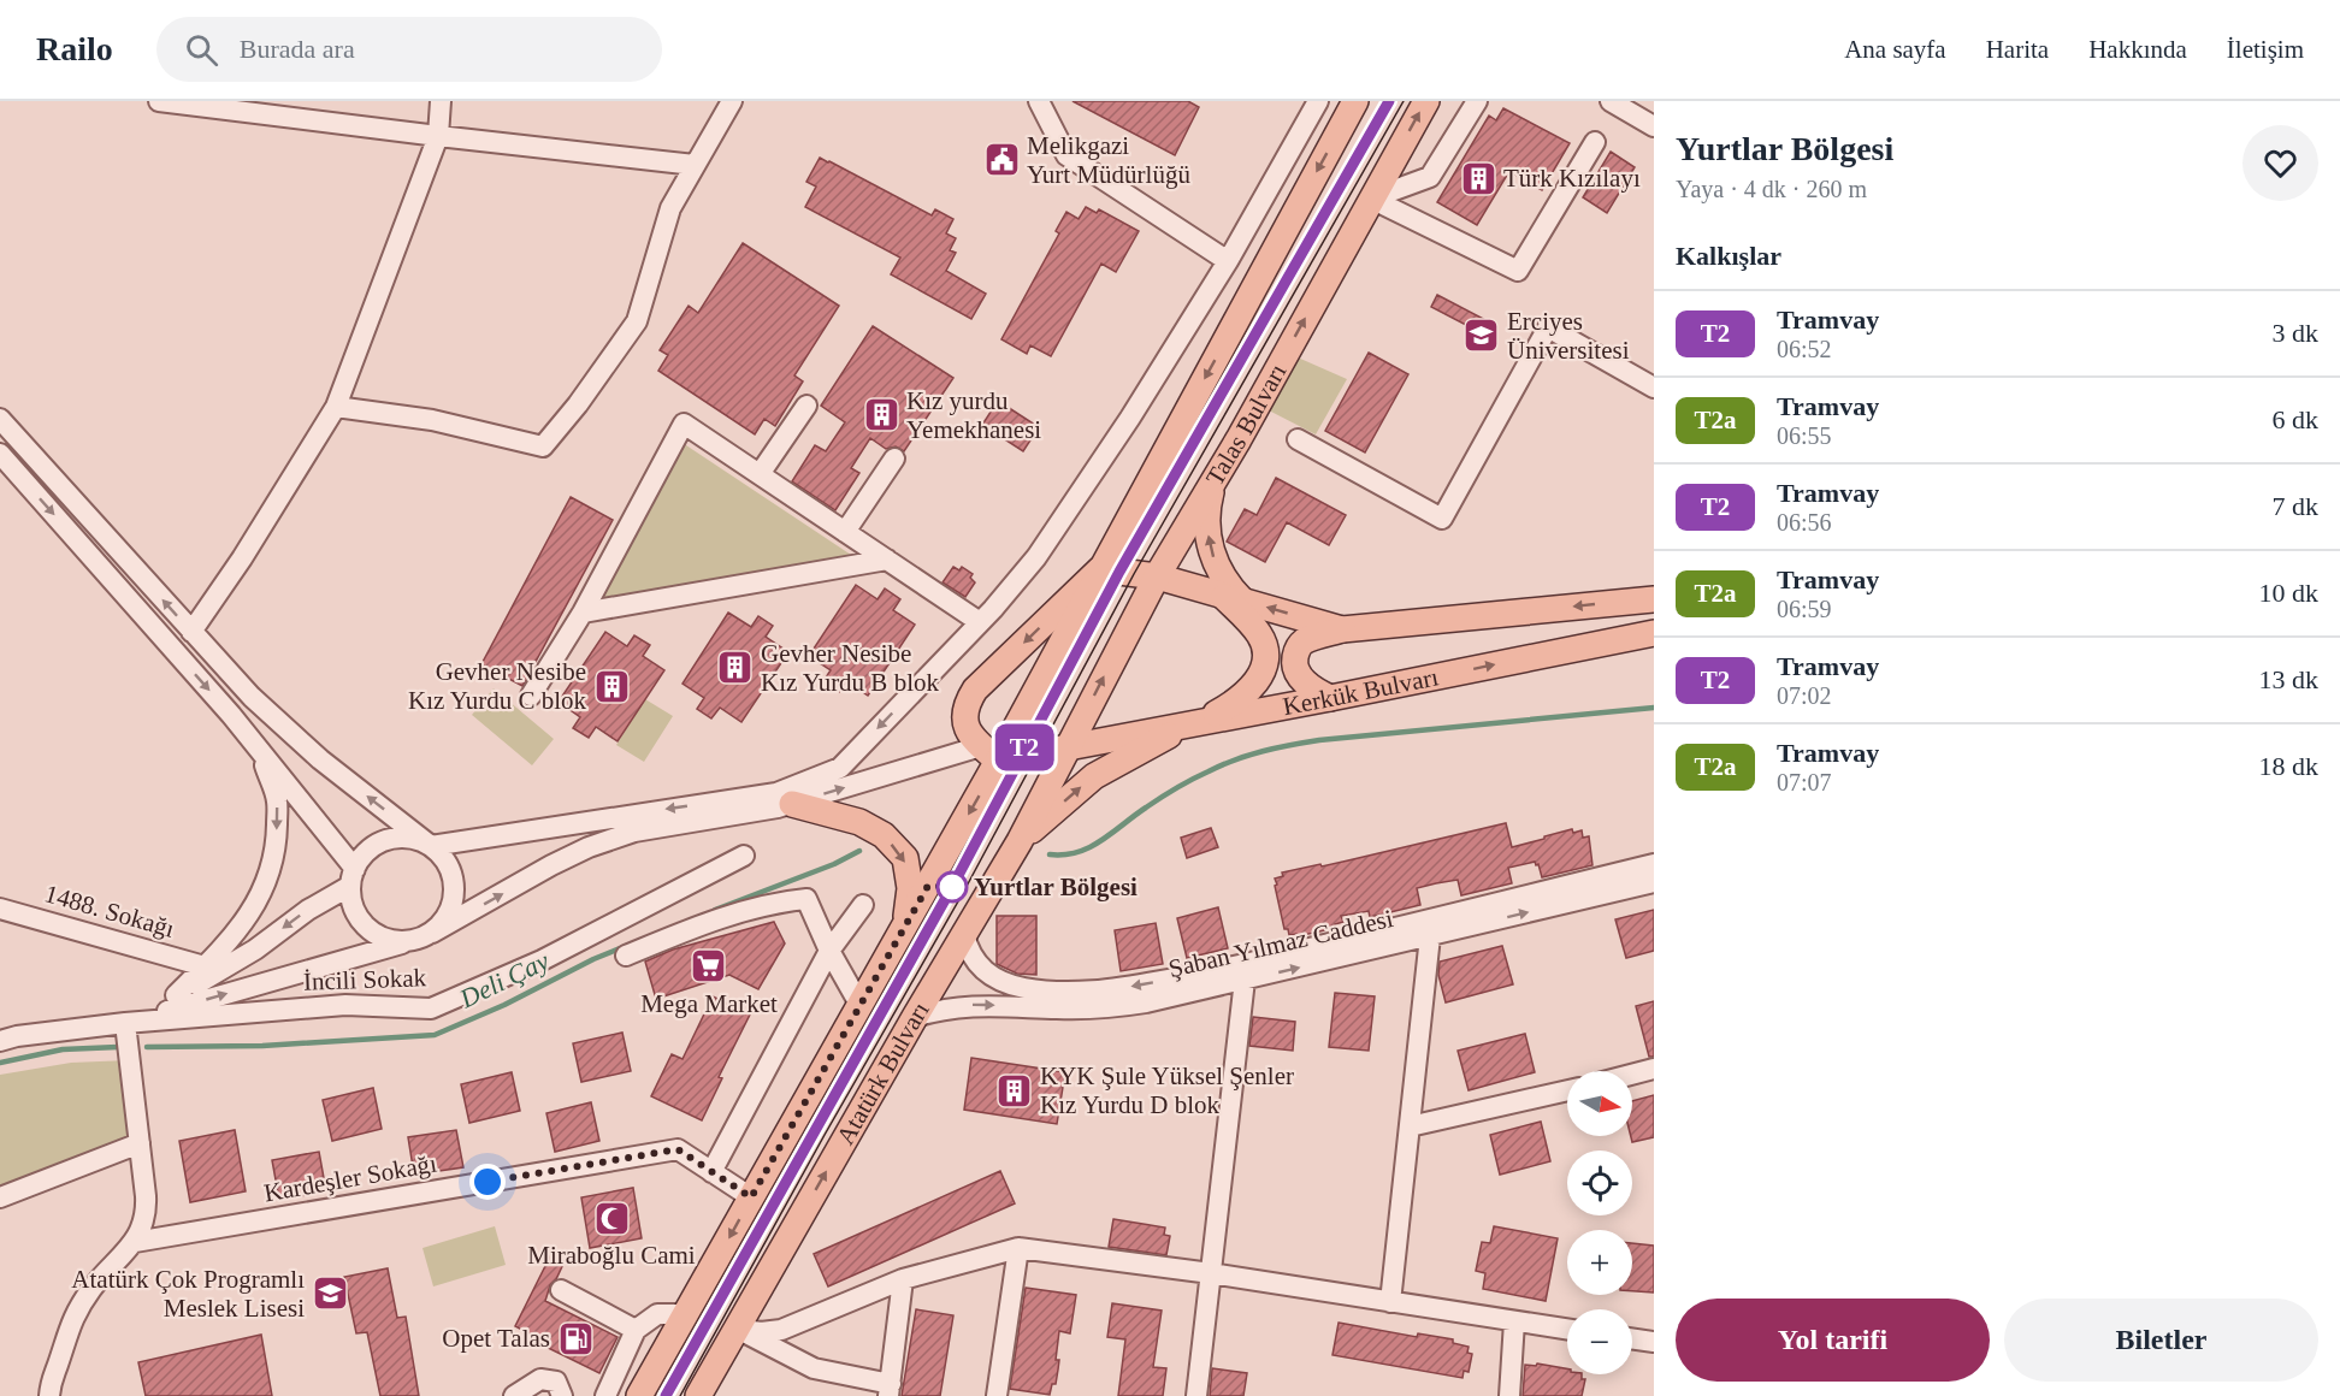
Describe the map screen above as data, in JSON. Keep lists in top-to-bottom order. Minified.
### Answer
{"streets":{"main road":["Talas Bulvarı","Kerkük Bulvarı","Atatürk Bulvarı"],"street":["1488. Sokağı","Şaban Yılmaz Caddesi","İncili Sokak","Kardeşler Sokağı"]},"crossings":[["Talas Bulvarı","Kerkük Bulvarı"],["Talas Bulvarı","Atatürk Bulvarı"],["Kerkük Bulvarı","Atatürk Bulvarı"],["Şaban Yılmaz Caddesi","Atatürk Bulvarı"],["Atatürk Bulvarı","Kardeşler Sokağı"]],"water":["Deli Çay"],"places":{"public building":["Melikgazi Yurt Müdürlüğü"],"building":["Türk Kızılayı","Kız yurdu Yemekhanesi","Gevher Nesibe Kız Yurdu B blok","Gevher Nesibe Kız Yurdu C blok","KYK Şule Yüksel Şenler Kız Yurdu D blok"],"school or university":["Erciyes Üniversitesi","Atatürk Çok Programlı Meslek Lisesi"],"other":["Yurtlar Bölgesi"],"supermarket":["Mega Market"],"mosque":["Miraboğlu Cami"],"fuel station":["Opet Talas"]},"lines":["tram line T2"],"north":"right","page":{"header":"Railo","search":"Burada ara","nav":["Ana sayfa","Harita","Hakkında","İletişim"],"on_map":"T2","heading":[["Yurtlar Bölgesi","Yaya · 4 dk · 260 m"],"Kalkışlar"],"list":[{"mark":"T2","name":"Tramvay","note":"06:52","value":"3 dk"},{"mark":"T2a","name":"Tramvay","note":"06:55","value":"6 dk"},{"mark":"T2","name":"Tramvay","note":"06:56","value":"7 dk"},{"mark":"T2a","name":"Tramvay","note":"06:59","value":"10 dk"},{"mark":"T2","name":"Tramvay","note":"07:02","value":"13 dk"},{"mark":"T2a","name":"Tramvay","note":"07:07","value":"18 dk"}],"map_buttons":["+","−"],"buttons":["Yol tarifi","Biletler"]}}
